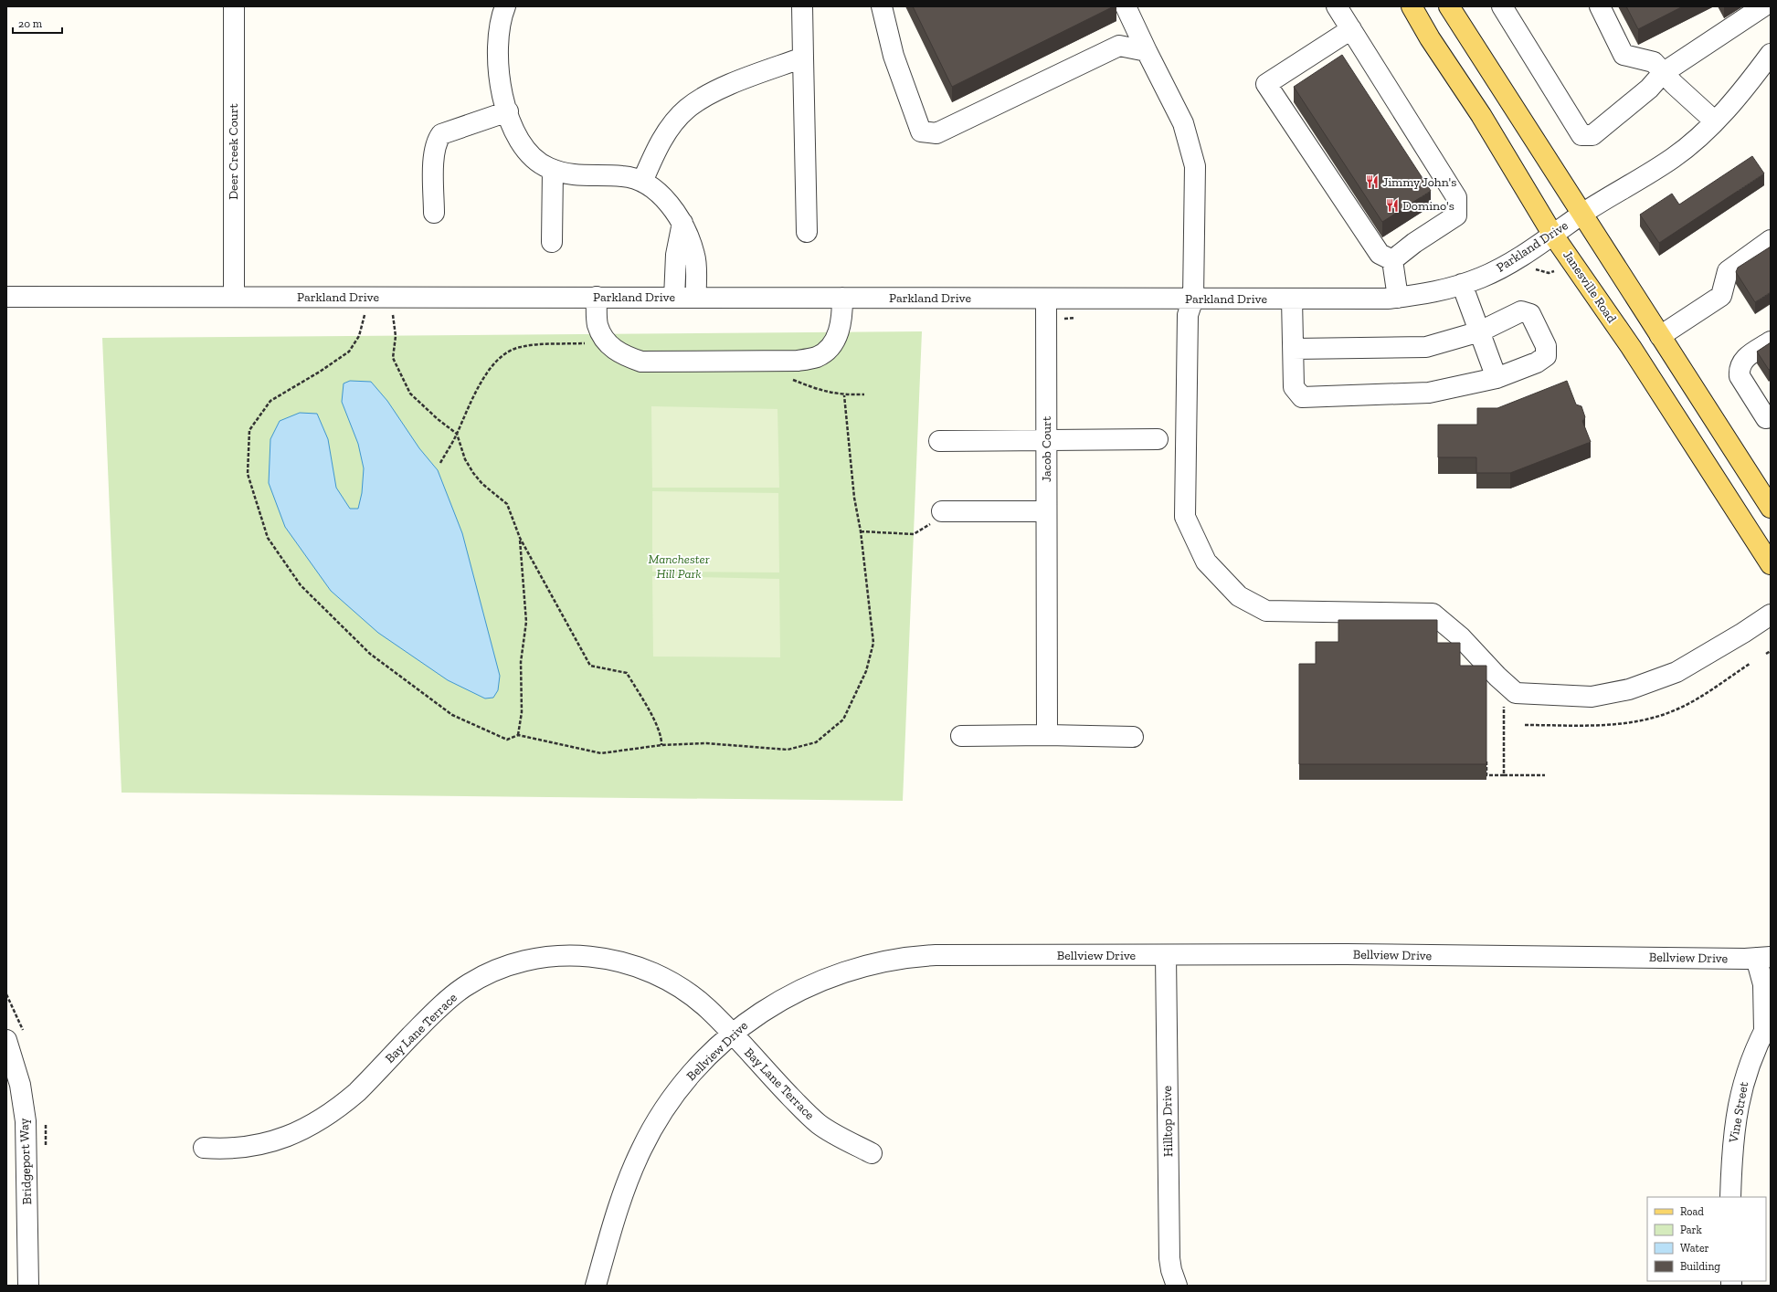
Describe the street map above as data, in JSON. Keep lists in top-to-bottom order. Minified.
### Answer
{"streets":{"main road":["Janesville Road"],"street":["Deer Creek Court","Parkland Drive","Jacob Court","Bellview Drive","Bay Lane Terrace","Vine Street","Hilltop Drive","Bridgeport Way"]},"crossings":[["Deer Creek Court","Parkland Drive"],["Parkland Drive","Janesville Road"],["Parkland Drive","Jacob Court"],["Bellview Drive","Bay Lane Terrace"],["Bellview Drive","Vine Street"],["Bellview Drive","Hilltop Drive"]],"parks":["Manchester Hill Park"],"places":{"restaurant":["Jimmy John's","Domino's"]},"legend":["Road","Park","Water","Building"],"scale_bar":"20 m"}
